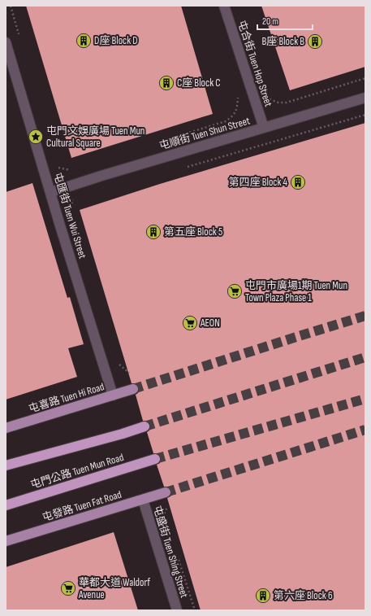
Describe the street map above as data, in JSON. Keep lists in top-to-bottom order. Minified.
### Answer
{"streets":{"highway":["屯門公路 Tuen Mun Road"],"main road":["屯喜路 Tuen Hi Road","屯發路 Tuen Fat Road"],"street":["屯合街 Tuen Hop Street","屯順街 Tuen Shun Street","屯匯街 Tuen Wui Street","屯盛街 Tuen Shing Street"]},"crossings":[["屯合街 Tuen Hop Street","屯順街 Tuen Shun Street"],["屯順街 Tuen Shun Street","屯匯街 Tuen Wui Street"],["屯匯街 Tuen Wui Street","屯喜路 Tuen Hi Road"],["屯發路 Tuen Fat Road","屯盛街 Tuen Shing Street"]],"places":{"building":["D座 Block D","B座 Block B","C座 Block C","第四座 Block 4","第五座 Block 5","第六座 Block 6"],"place":["屯門文娛廣場 Tuen Mun Cultural Square"],"supermarket":["屯門市廣場1期 Tuen Mun Town Plaza Phase 1","AEON","華都大道 Waldorf Avenue"]},"scale_bar":"20 m"}
